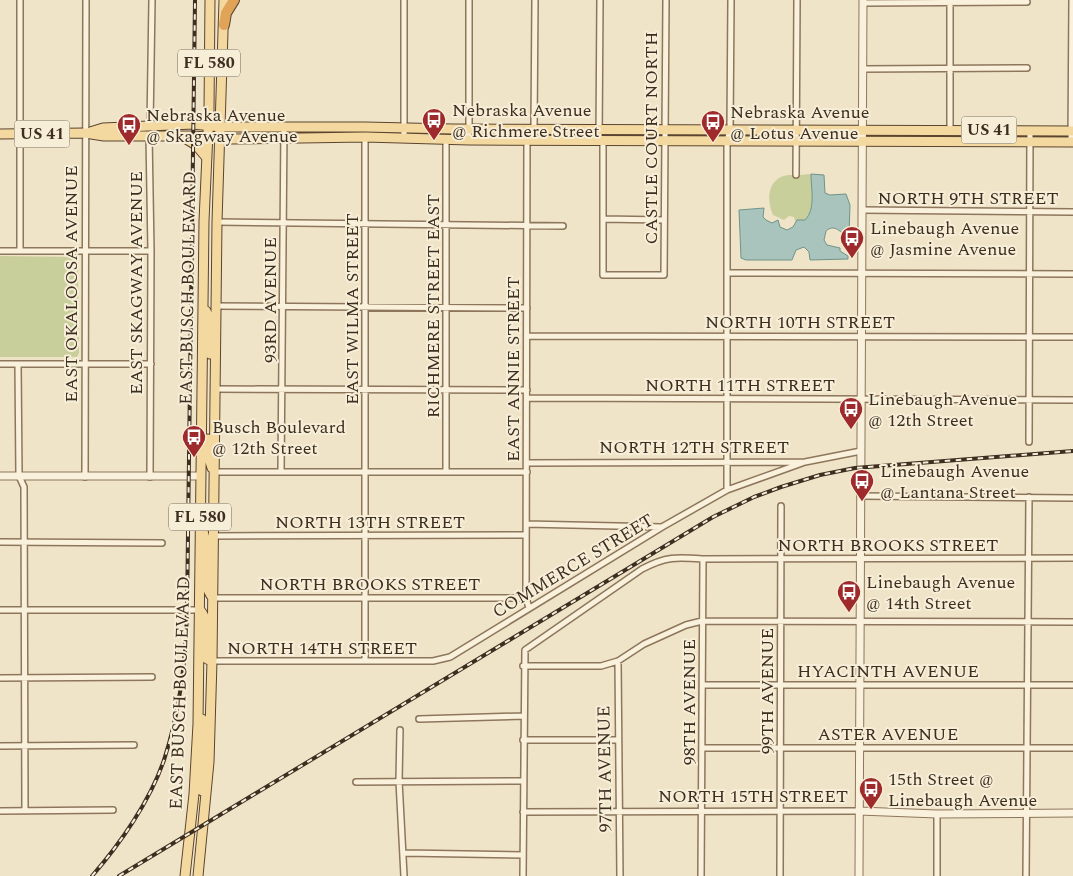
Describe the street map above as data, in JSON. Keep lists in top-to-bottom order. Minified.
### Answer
{"streets":{"main road":["FL 580","US 41","EAST BUSCH BOULEVARD"],"street":["CASTLE COURT NORTH","NORTH 9TH STREET","EAST SKAGWAY AVENUE","EAST OKALOOSA AVENUE","93RD AVENUE","RICHMERE STREET EAST","EAST WILMA STREET","NORTH 10TH STREET","EAST ANNIE STREET","NORTH 11TH STREET","NORTH 12TH STREET","NORTH 13TH STREET","NORTH BROOKS STREET","COMMERCE STREET","NORTH 14TH STREET","HYACINTH AVENUE","99TH AVENUE","98TH AVENUE","ASTER AVENUE","97TH AVENUE","NORTH 15TH STREET"]},"crossings":[["US 41","CASTLE COURT NORTH"],["US 41","EAST SKAGWAY AVENUE"],["US 41","EAST OKALOOSA AVENUE"],["US 41","EAST BUSCH BOULEVARD"],["US 41","93RD AVENUE"],["US 41","RICHMERE STREET EAST"],["US 41","EAST WILMA STREET"],["US 41","EAST ANNIE STREET"],["EAST BUSCH BOULEVARD","NORTH 13TH STREET"],["EAST BUSCH BOULEVARD","NORTH BROOKS STREET"],["EAST BUSCH BOULEVARD","NORTH 14TH STREET"],["EAST WILMA STREET","NORTH 13TH STREET"],["EAST WILMA STREET","NORTH BROOKS STREET"],["EAST WILMA STREET","NORTH 14TH STREET"],["NORTH 10TH STREET","EAST ANNIE STREET"],["EAST ANNIE STREET","NORTH 11TH STREET"],["EAST ANNIE STREET","NORTH 12TH STREET"],["EAST ANNIE STREET","NORTH 13TH STREET"],["EAST ANNIE STREET","NORTH BROOKS STREET"],["EAST ANNIE STREET","COMMERCE STREET"],["NORTH 12TH STREET","COMMERCE STREET"],["NORTH BROOKS STREET","99TH AVENUE"],["NORTH BROOKS STREET","98TH AVENUE"],["COMMERCE STREET","NORTH 14TH STREET"],["HYACINTH AVENUE","99TH AVENUE"],["HYACINTH AVENUE","98TH AVENUE"],["99TH AVENUE","ASTER AVENUE"],["99TH AVENUE","NORTH 15TH STREET"],["98TH AVENUE","ASTER AVENUE"],["98TH AVENUE","NORTH 15TH STREET"],["97TH AVENUE","NORTH 15TH STREET"]],"places":{"bus stop":["Nebraska Avenue @ Richmere Street","Nebraska Avenue @ Lotus Avenue","Nebraska Avenue @ Skagway Avenue","Linebaugh Avenue @ Jasmine Avenue","Linebaugh Avenue @ 12th Street","Busch Boulevard @ 12th Street","Linebaugh Avenue @ Lantana Street","Linebaugh Avenue @ 14th Street","15th Street @ Linebaugh Avenue"]}}
